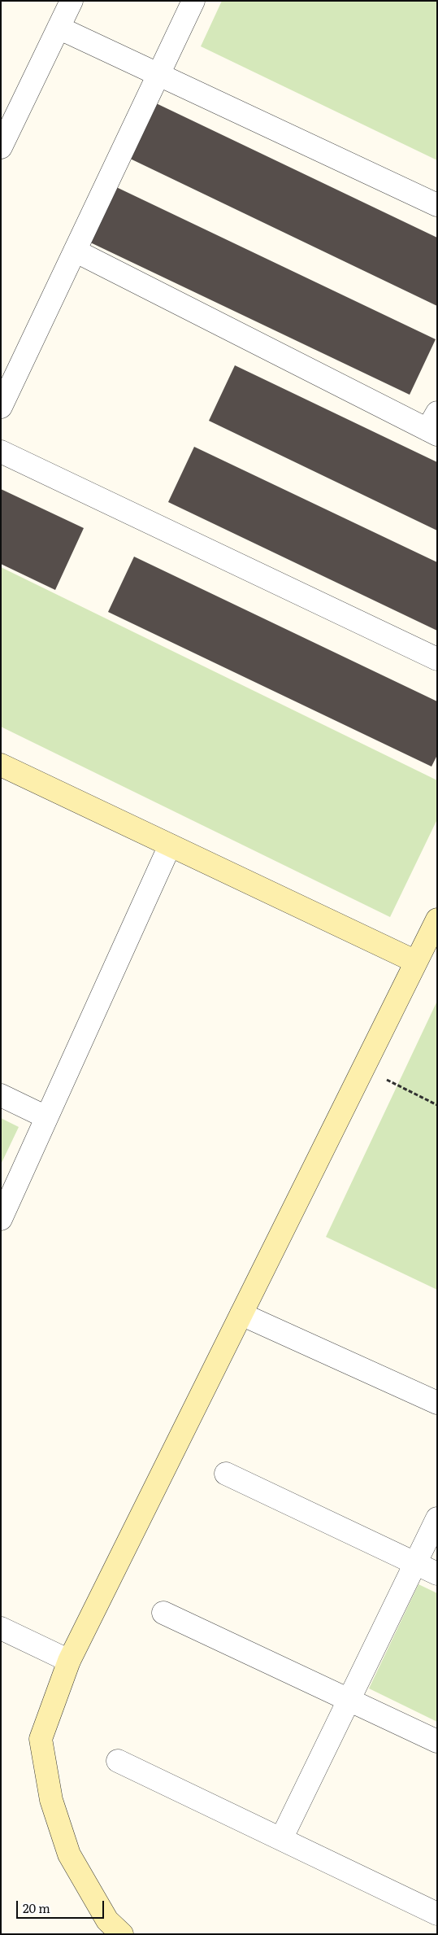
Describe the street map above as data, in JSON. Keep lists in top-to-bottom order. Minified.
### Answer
{"scale_bar":"20 m"}
